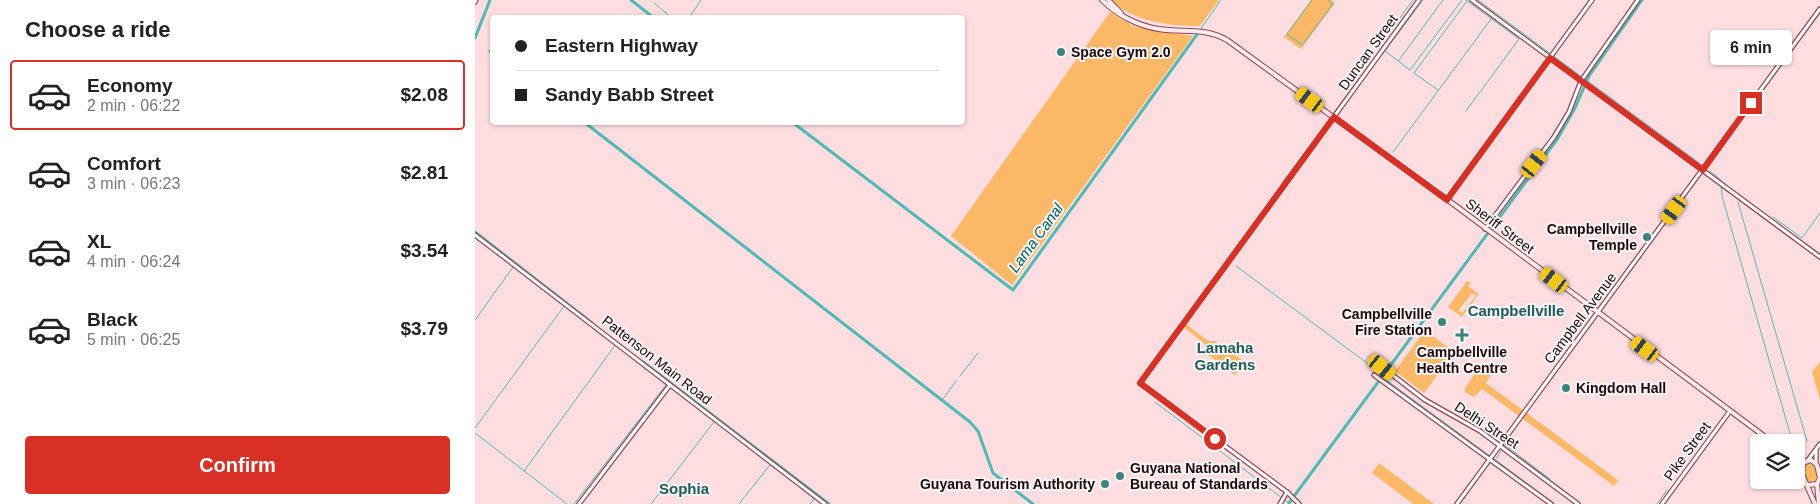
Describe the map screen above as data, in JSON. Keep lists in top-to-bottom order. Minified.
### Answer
{"streets":{"main road":["Sheriff Street"],"street":["Duncan Street","Campbell Avenue","Pattenson Main Road","Delhi Street","Pike Street"]},"crossings":[["Duncan Street","Sheriff Street"],["Sheriff Street","Campbell Avenue"],["Sheriff Street","Pike Street"],["Campbell Avenue","Delhi Street"]],"districts":["Campbellville","Lamaha Gardens","Sophia"],"water":["Lama Canal"],"places":{"other":["Space Gym 2.0","Campbellville Temple","Campbellville Fire Station","Kingdom Hall","Guyana National Bureau of Standards","Guyana Tourism Authority"],"health":["Campbellville Health Centre"]},"page":{"heading":"Choose a ride","banner":["Eastern Highway","Sandy Babb Street"],"bubble":"6 min","list":[{"name":"Economy","note":"2 min · 06:22","value":"$2.08"},{"name":"Comfort","note":"3 min · 06:23","value":"$2.81"},{"name":"XL","note":"4 min · 06:24","value":"$3.54"},{"name":"Black","note":"5 min · 06:25","value":"$3.79"}],"buttons":"Confirm"}}
